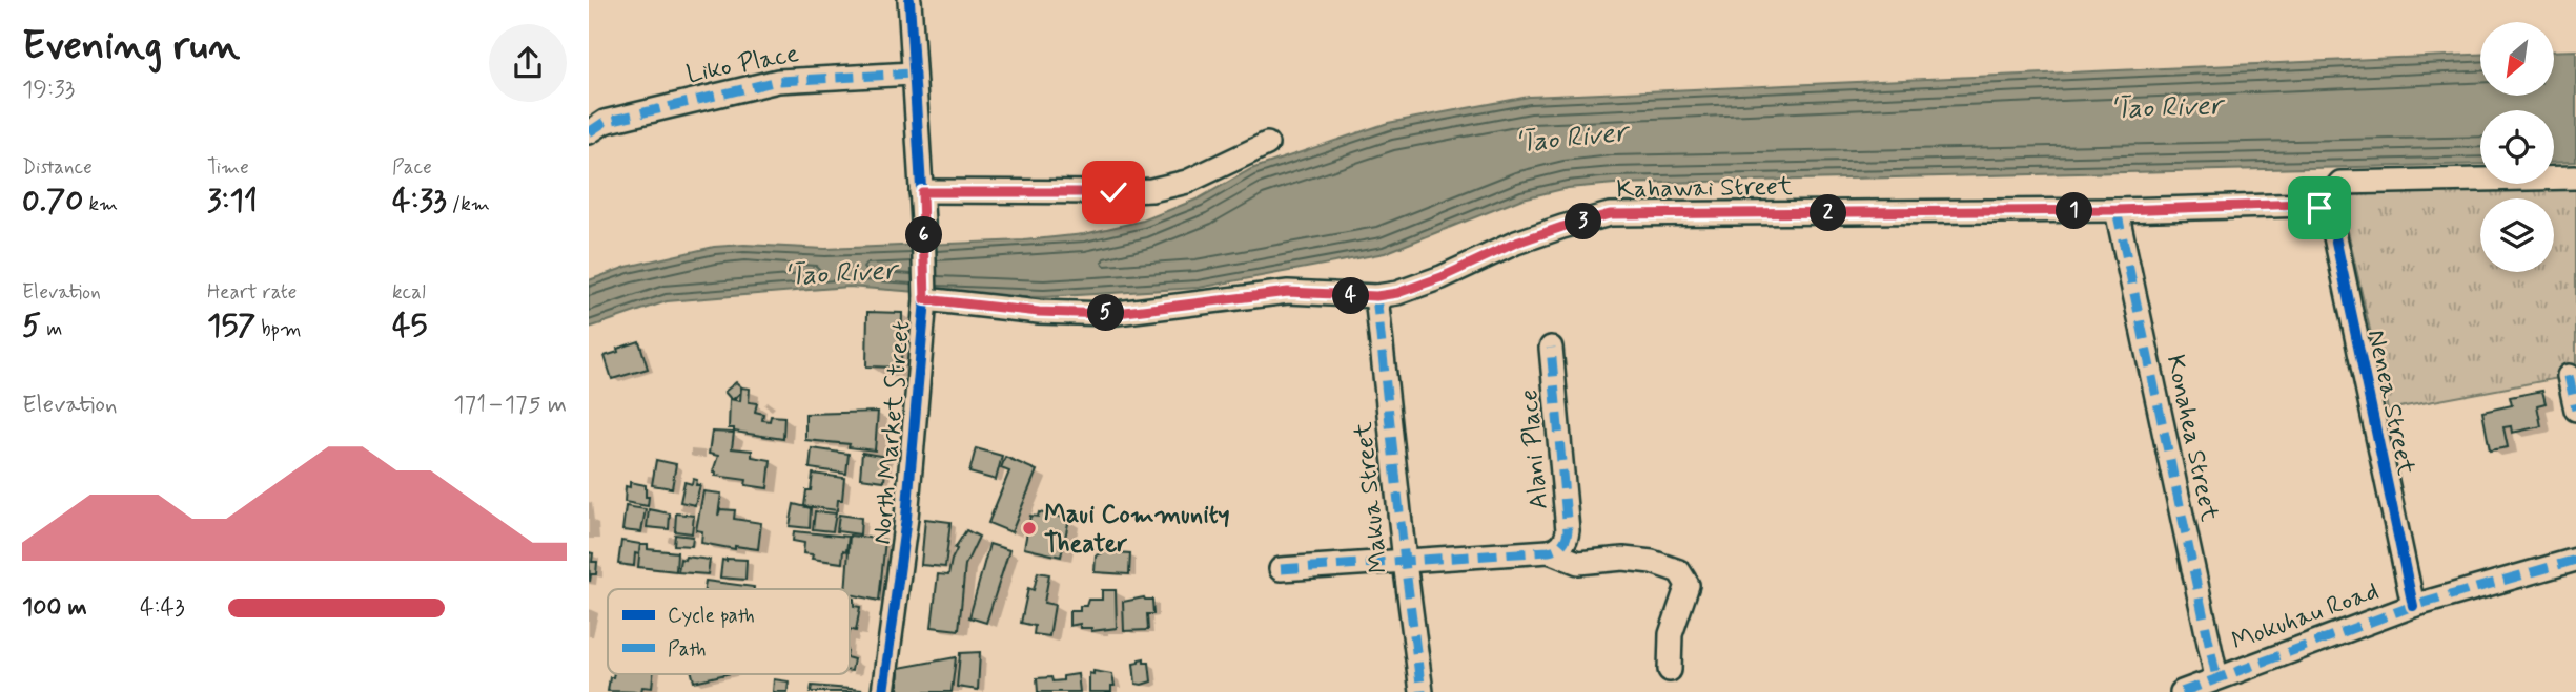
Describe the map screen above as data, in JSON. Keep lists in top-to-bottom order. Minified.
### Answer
{"streets":{"street":["Liko Place","Kahawai Street","Nenea Street","North Market Street","Konahea Street","Alani Place","Makua Street","Mokuhau Road"]},"crossings":[["Liko Place","North Market Street"],["Kahawai Street","Nenea Street"],["Kahawai Street","North Market Street"],["Kahawai Street","Konahea Street"],["Kahawai Street","Makua Street"],["Nenea Street","Mokuhau Road"],["Konahea Street","Mokuhau Road"]],"water":["ʻĪao River"],"places":["Maui Community Theater"],"legend":["Cycle path","Path"],"north":"bottom left","page":{"heading":["Evening run","19:33"],"stats":[["Distance","0.70 km"],["Time","3:11"],["Pace","4:33 /km"],["Elevation","5 m"],["Heart rate","157 bpm"],["kcal","45"]],"pins":["1","2","3","6","4","5"],"chart":["Elevation","171–175 m"],"list":[{"name":"100 m","note":"4:43"}]}}
